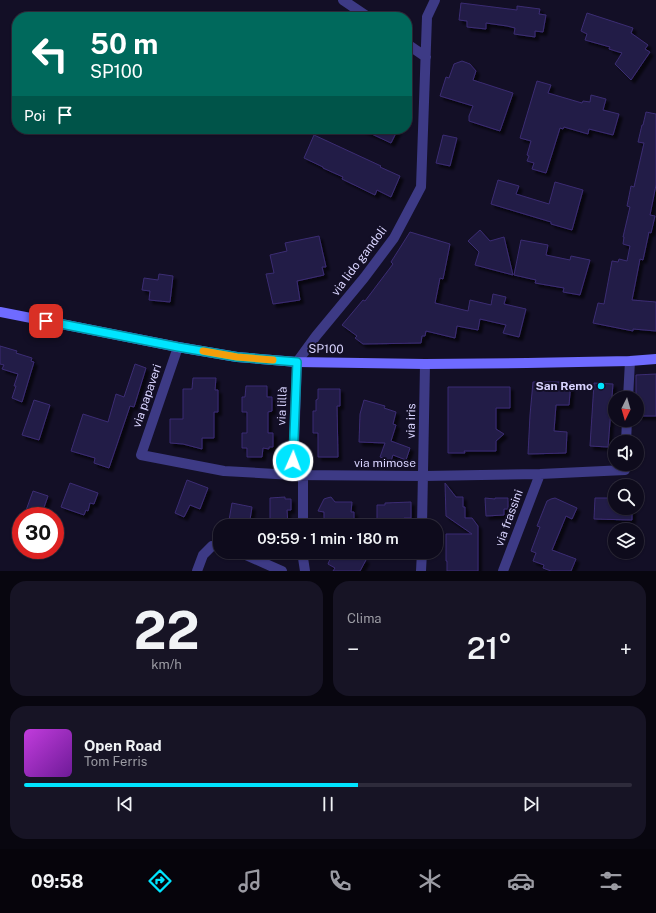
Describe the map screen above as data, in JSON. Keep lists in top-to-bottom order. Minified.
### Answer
{"streets":{"main road":["SP100"],"street":["via lido gandoli","via papaveri","via lillà","via iris","via mimose","via frassini"]},"crossings":[["via lido gandoli","SP100"],["via lido gandoli","via lillà"],["SP100","via papaveri"],["SP100","via lillà"],["SP100","via iris"],["via papaveri","via mimose"],["via lillà","via mimose"],["via iris","via mimose"],["via mimose","via frassini"]],"places":["San Remo"],"north":"bottom","page":{"turn":["50 m","SP100"],"then":"Poi","limit":"30","trip":"09:59 · 1 min · 180 m","tile":[["22","km/h"],"Clima"],"heat":["−","21°","+"],"song":["Open Road","Tom Ferris"],"tabs":"09:58"}}
